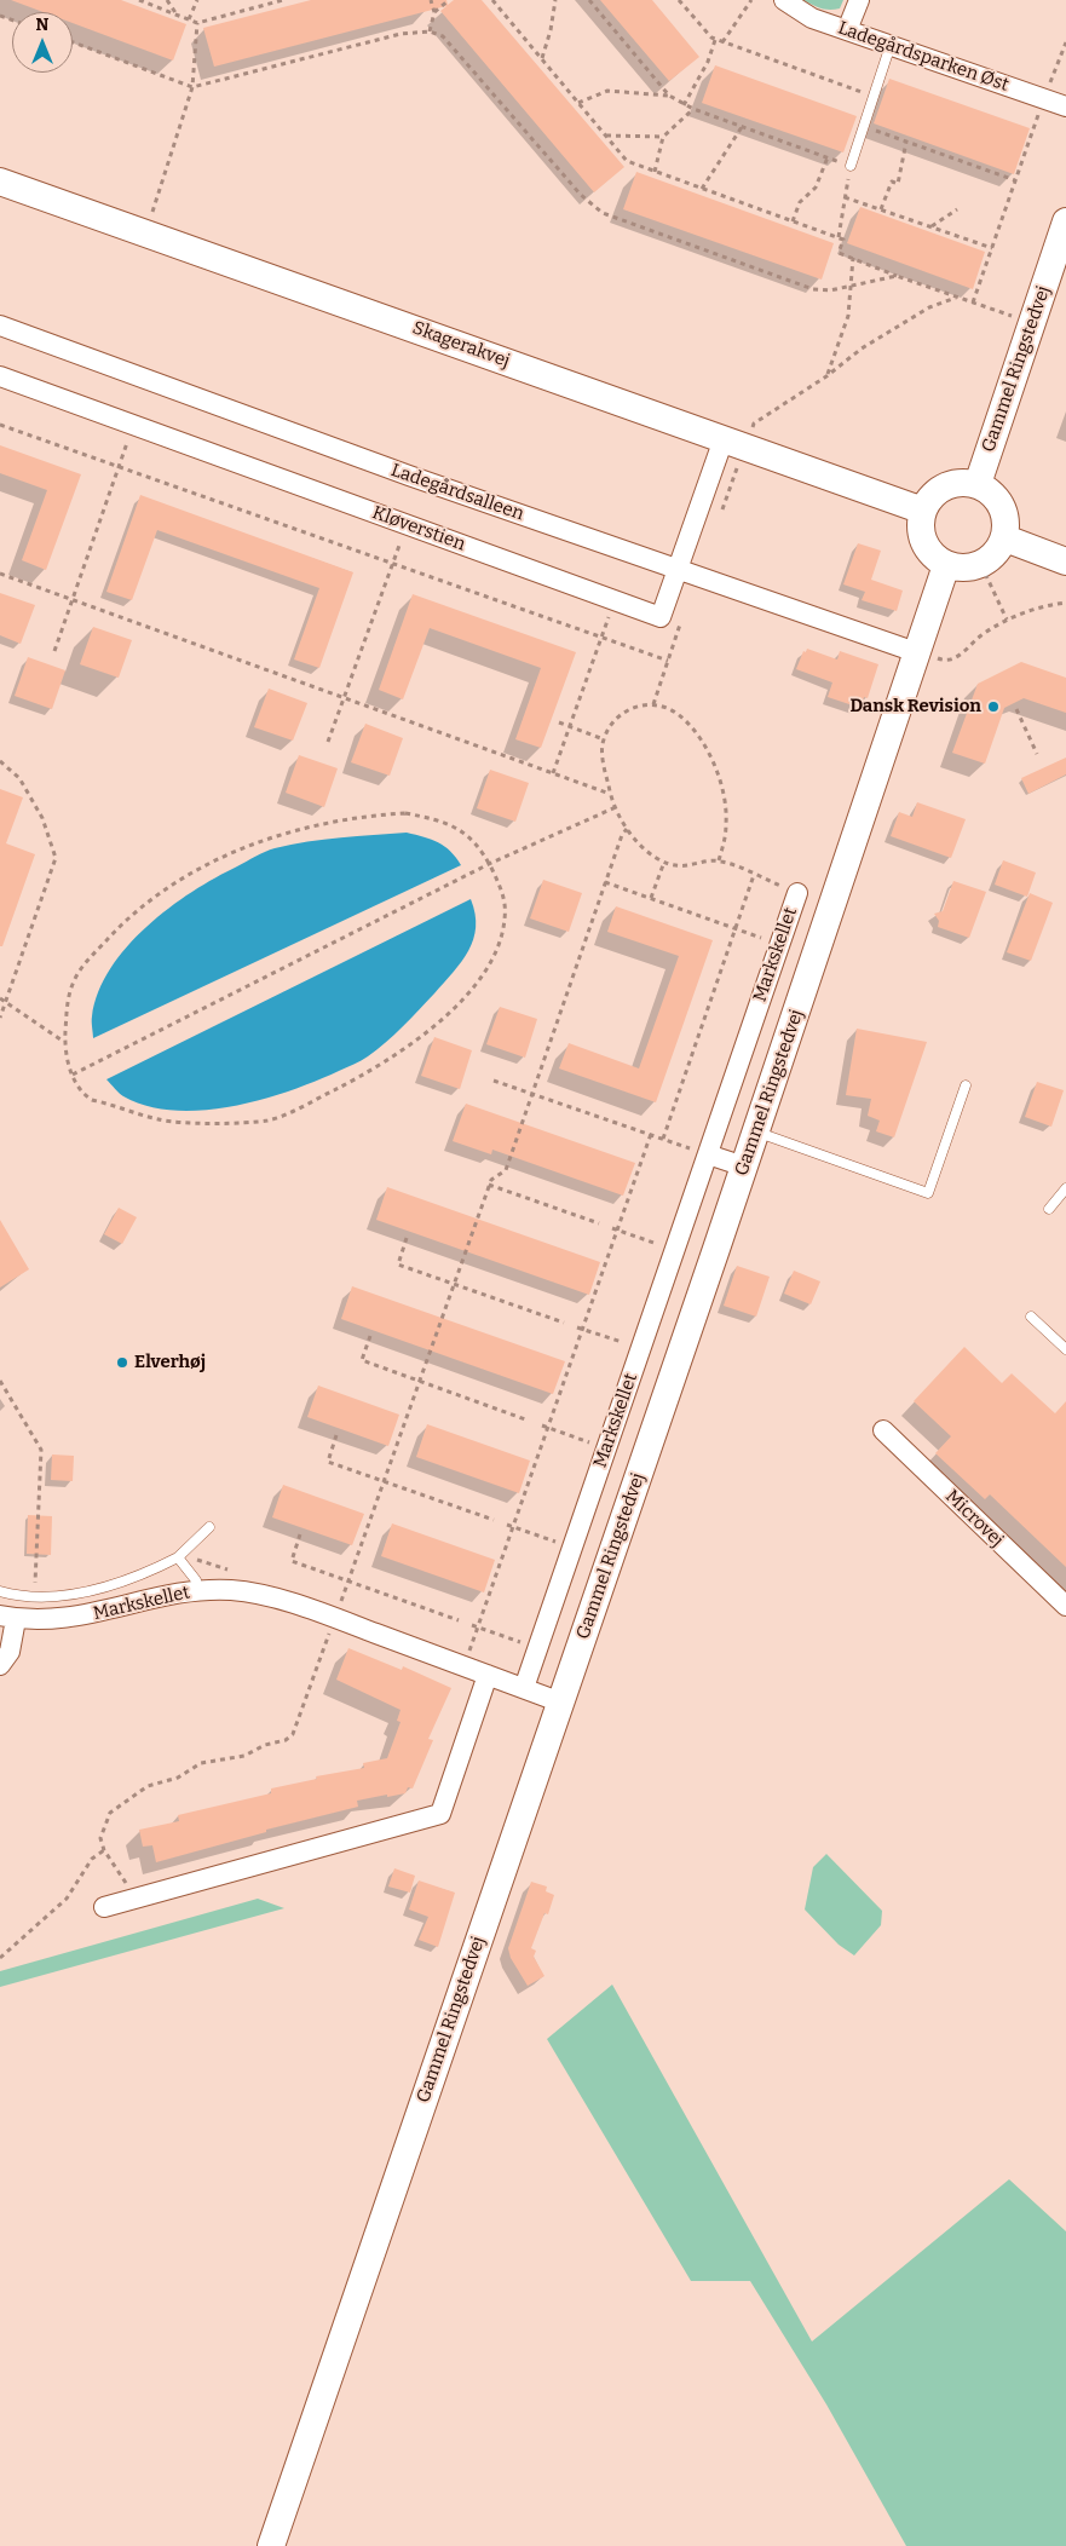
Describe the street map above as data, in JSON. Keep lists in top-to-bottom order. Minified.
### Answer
{"streets":{"street":["Ladegårdsparken Øst","Skagerakvej","Gammel Ringstedvej","Ladegårdsalleen","Kløverstien","Markskellet","Microvej"]},"crossings":[["Skagerakvej","Gammel Ringstedvej"],["Skagerakvej","Kløverstien"],["Gammel Ringstedvej","Ladegårdsalleen"],["Gammel Ringstedvej","Markskellet"],["Ladegårdsalleen","Kløverstien"]],"places":["Dansk Revision","Elverhøj"],"north":"top"}
